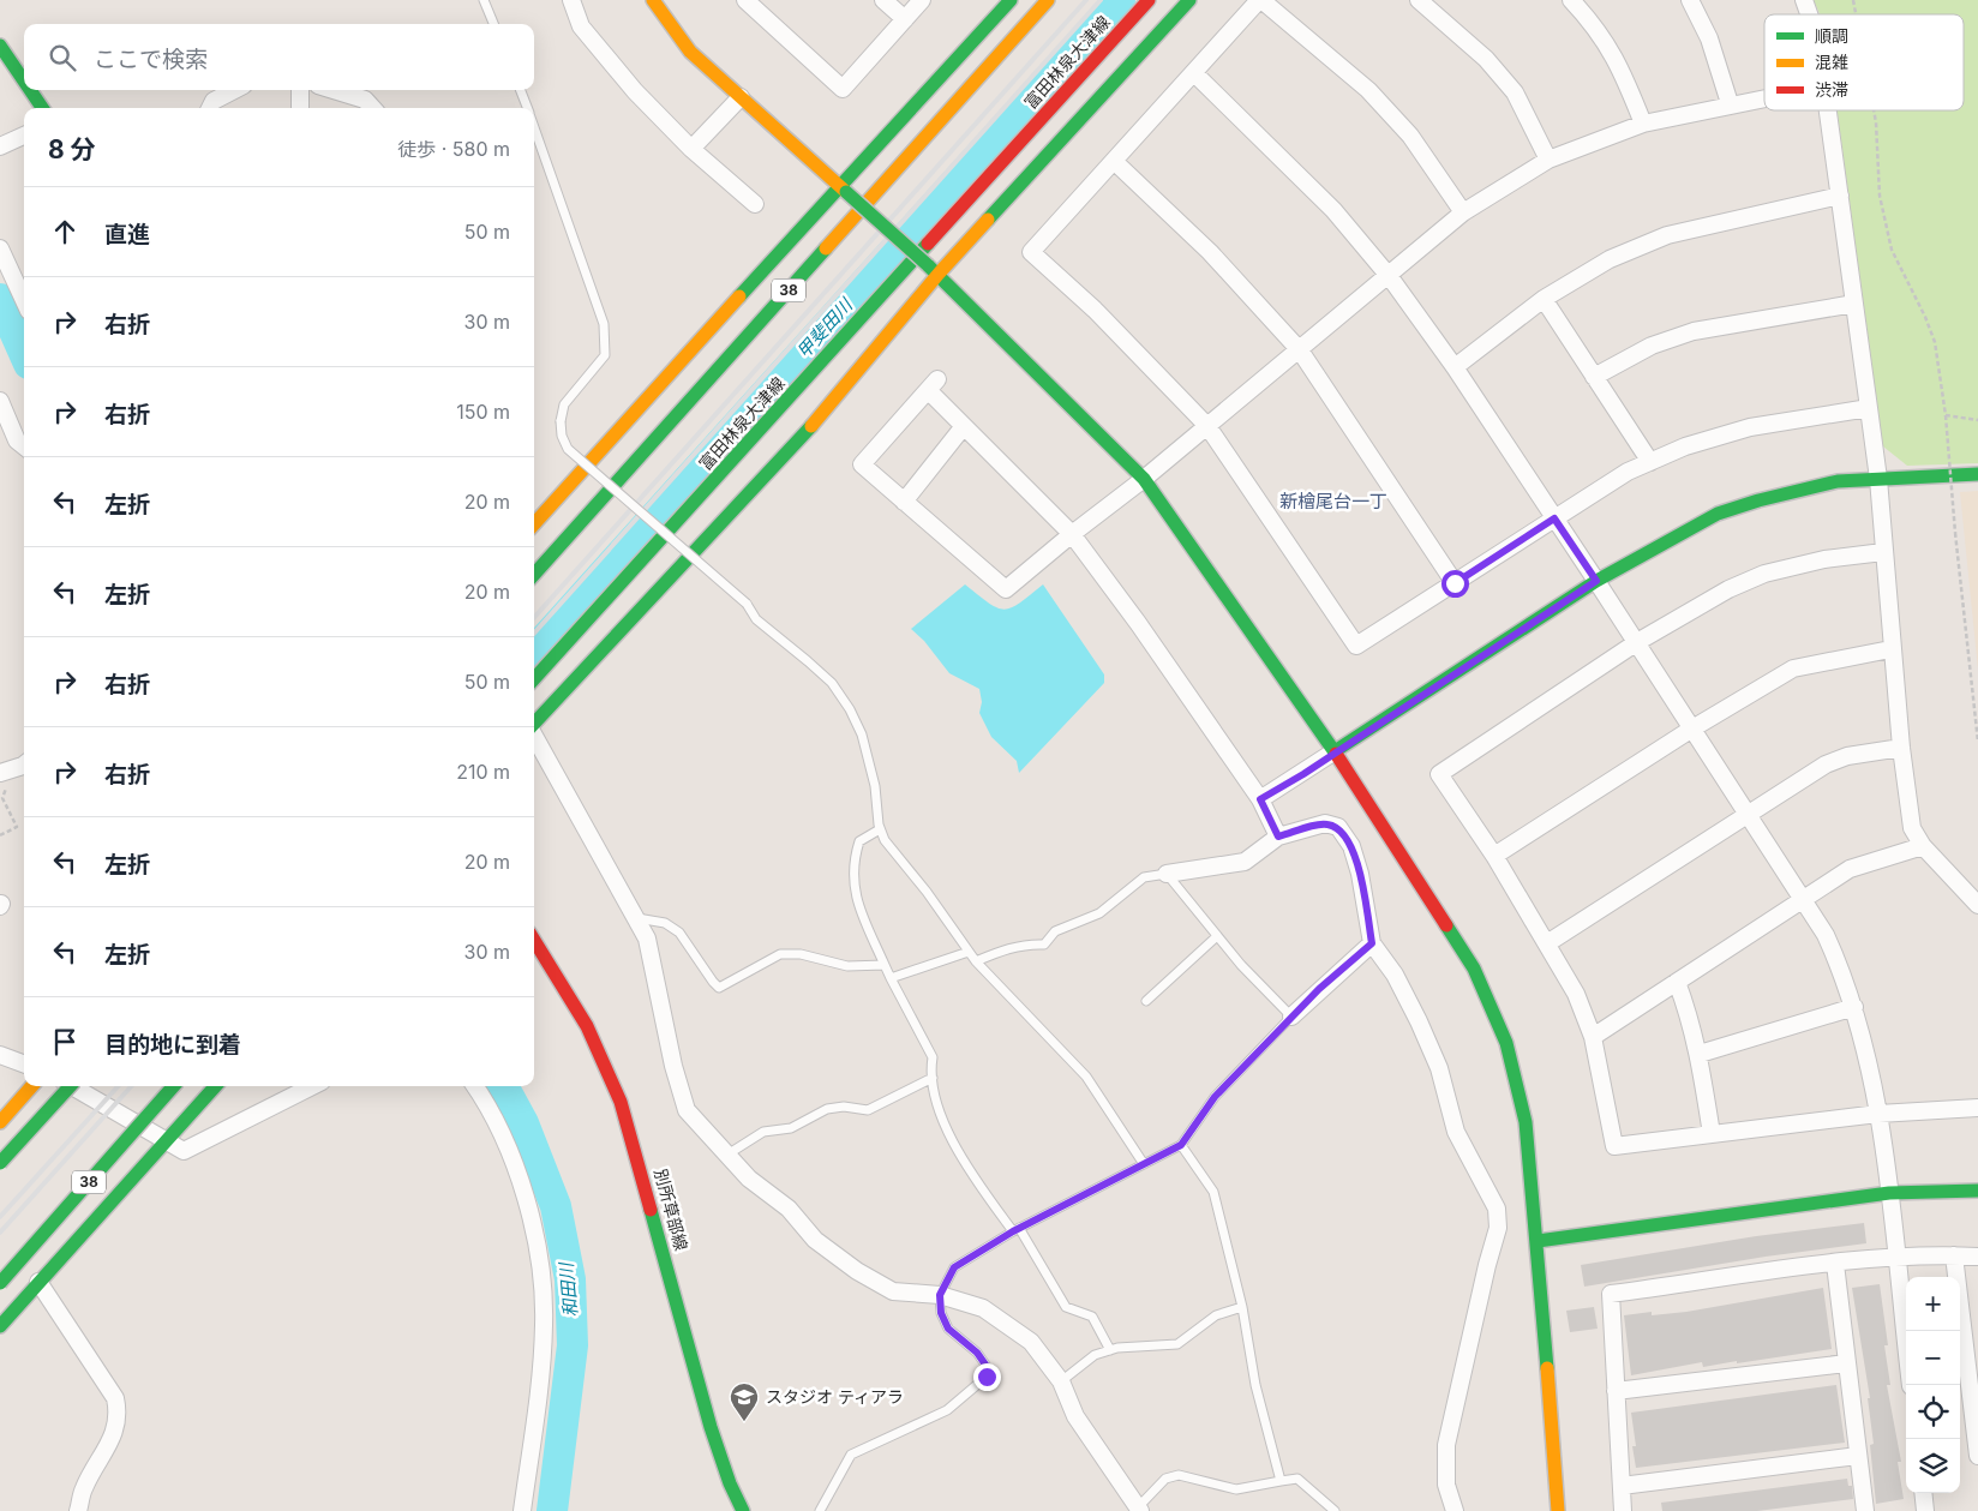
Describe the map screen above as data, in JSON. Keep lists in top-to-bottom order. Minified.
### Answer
{"streets":{"main road":["富田林泉大津線","38","別所草部線"]},"districts":["新檜尾台一丁"],"water":["甲斐田川","和田川"],"places":{"school or university":["スタジオ ティアラ"]},"legend":["順調","混雑","渋滞"],"page":{"search":"ここで検索","heading":["8 分","徒歩 · 580 m"],"list":[["直進","50 m"],["右折","30 m"],["右折","150 m"],["左折","20 m"],["左折","20 m"],["右折","50 m"],["右折","210 m"],["左折","20 m"],["左折","30 m"],"目的地に到着"],"map_buttons":["+","−"]}}
